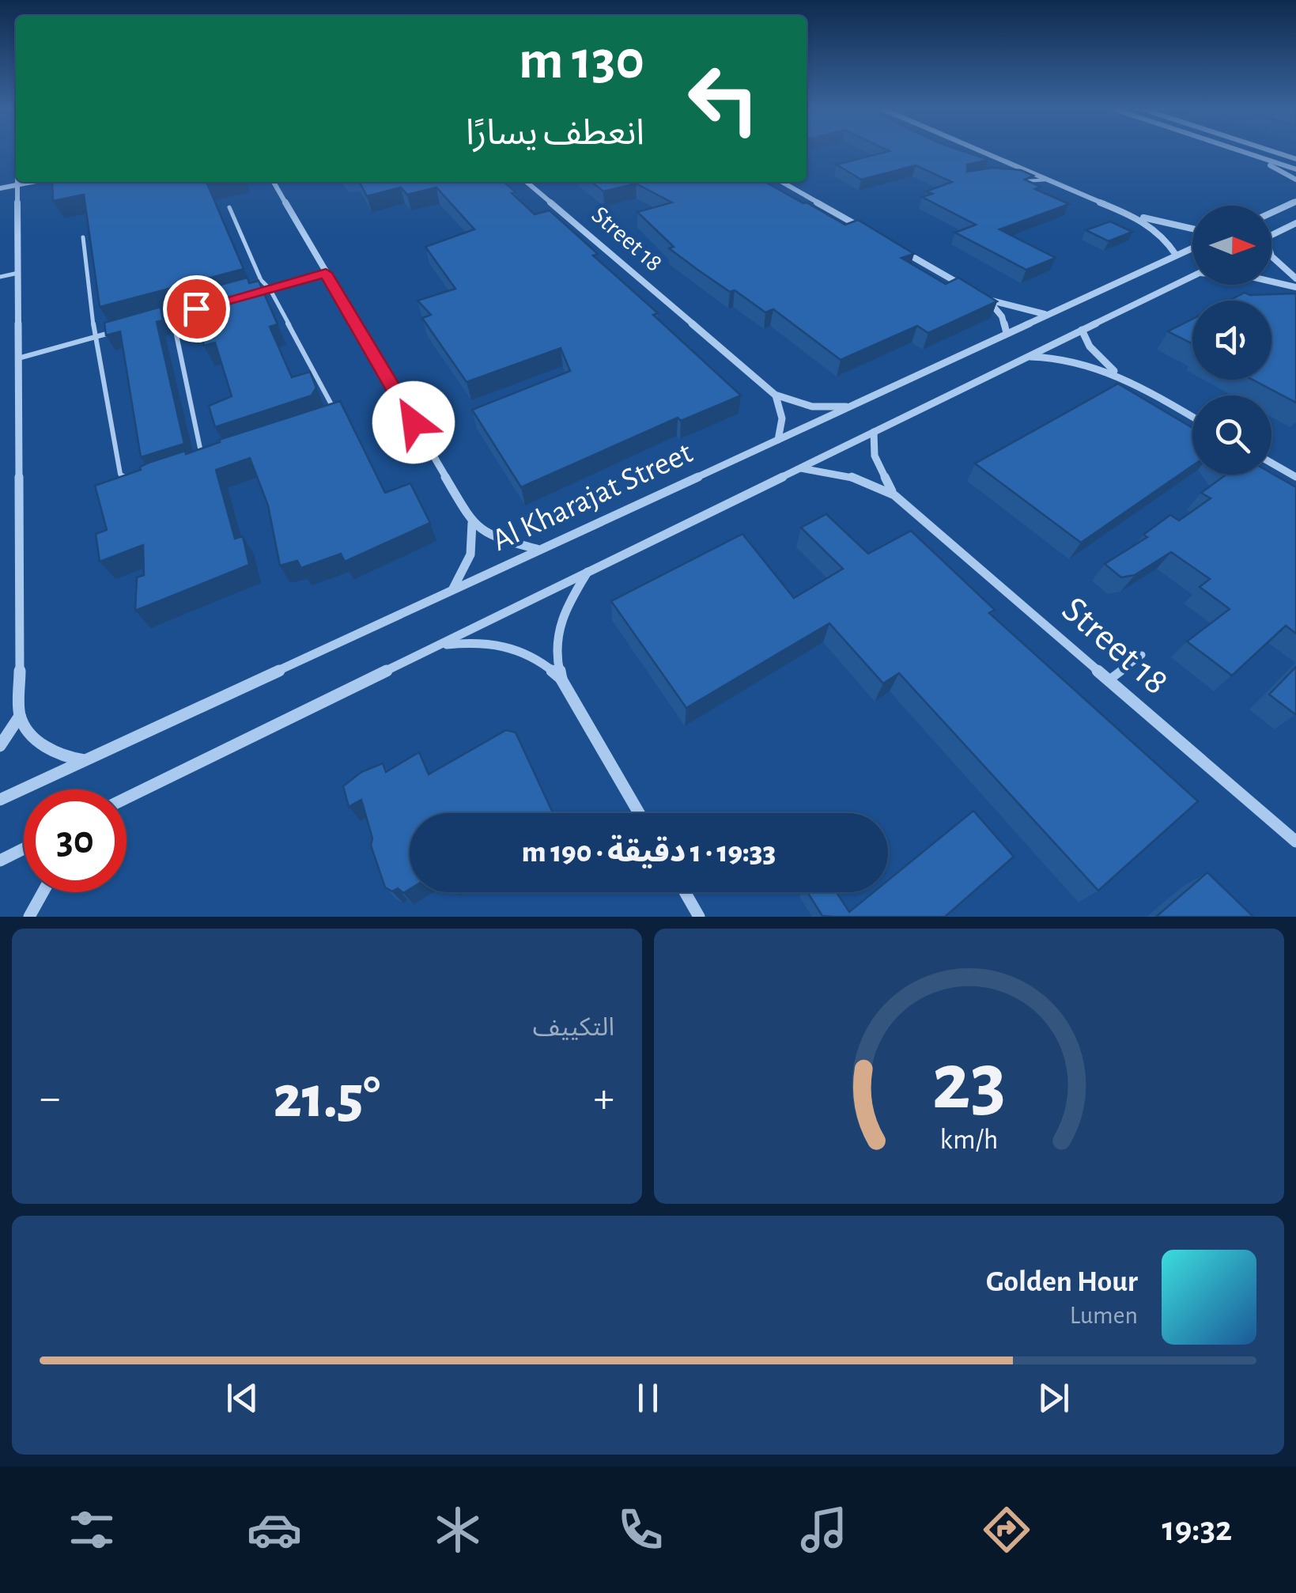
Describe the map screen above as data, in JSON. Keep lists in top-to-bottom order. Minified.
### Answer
{"streets":{"street":["Street 18","Al Kharajat Street"]},"crossings":[["Street 18","Al Kharajat Street"]],"north":"right","page":{"turn":["130 m","انعطف يسارًا"],"limit":"30","trip":"19:33 · 1 دقيقة · 190 m","tile":"التكييف","heat":["−","21.5°","+"],"song":["Golden Hour","Lumen"],"tabs":"19:32","gauge":["23","km/h"]}}
